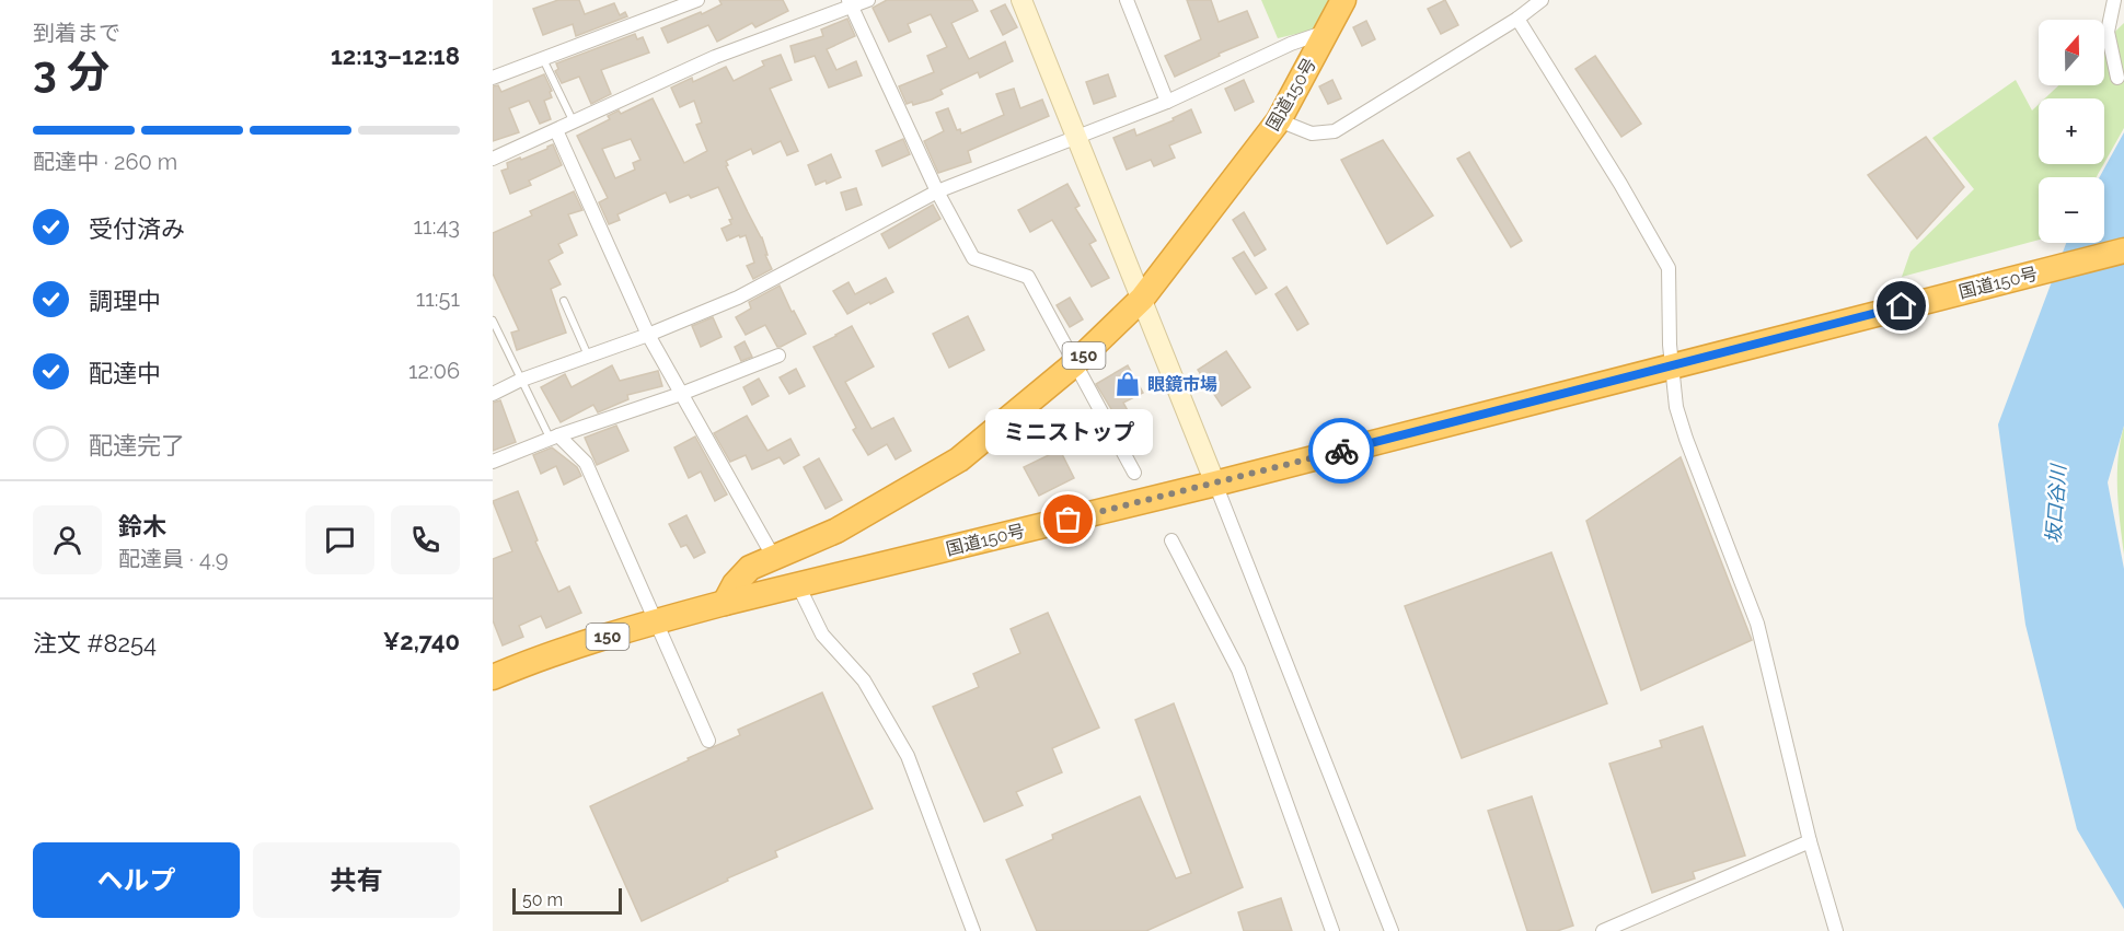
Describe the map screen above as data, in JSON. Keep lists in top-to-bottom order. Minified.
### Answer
{"streets":{"highway":["国道150号","150"]},"water":["坂口谷川"],"places":{"shop":["眼鏡市場"],"other":["ミニストップ"]},"scale_bar":"50 m","north":"top","page":{"heading":["3 分","到着まで","12:13–12:18"],"panel":["鈴木","配達員 · 4.9","注文 #8254","¥2,740"],"map_buttons":["+","−"],"bar":"配達中 · 260 m","list":[["受付済み","11:43"],["調理中","11:51"],["配達中","12:06"],"配達完了"],"bubble":"ミニストップ","buttons":["ヘルプ","共有"],"scale":"50 m"}}
